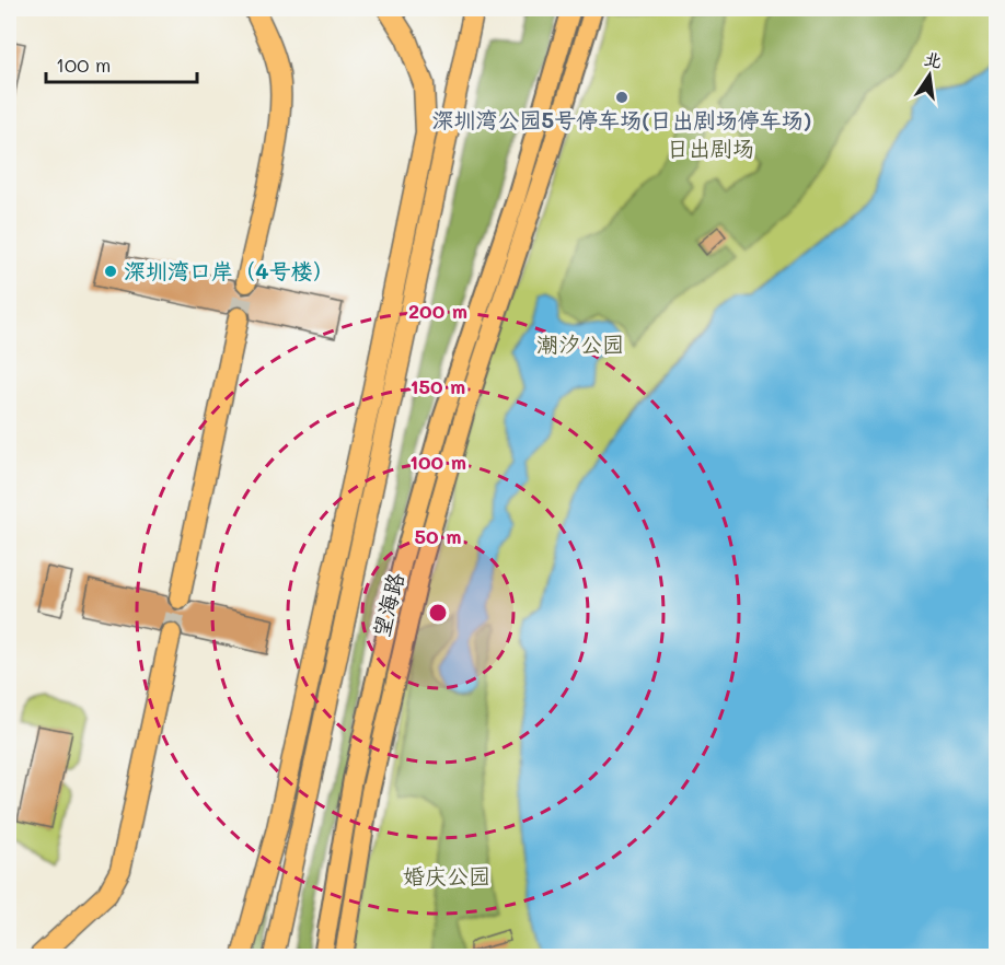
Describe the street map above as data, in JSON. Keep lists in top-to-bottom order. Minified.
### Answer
{"streets":{"main road":["望海路"]},"parks":["日出剧场","潮汐公园","婚庆公园"],"places":["深圳湾公园5号停车场(日出剧场停车场)","深圳湾口岸（4号楼）"],"scale_bar":"100 m","north":"top","rings":["200 m","150 m","100 m","50 m"]}
